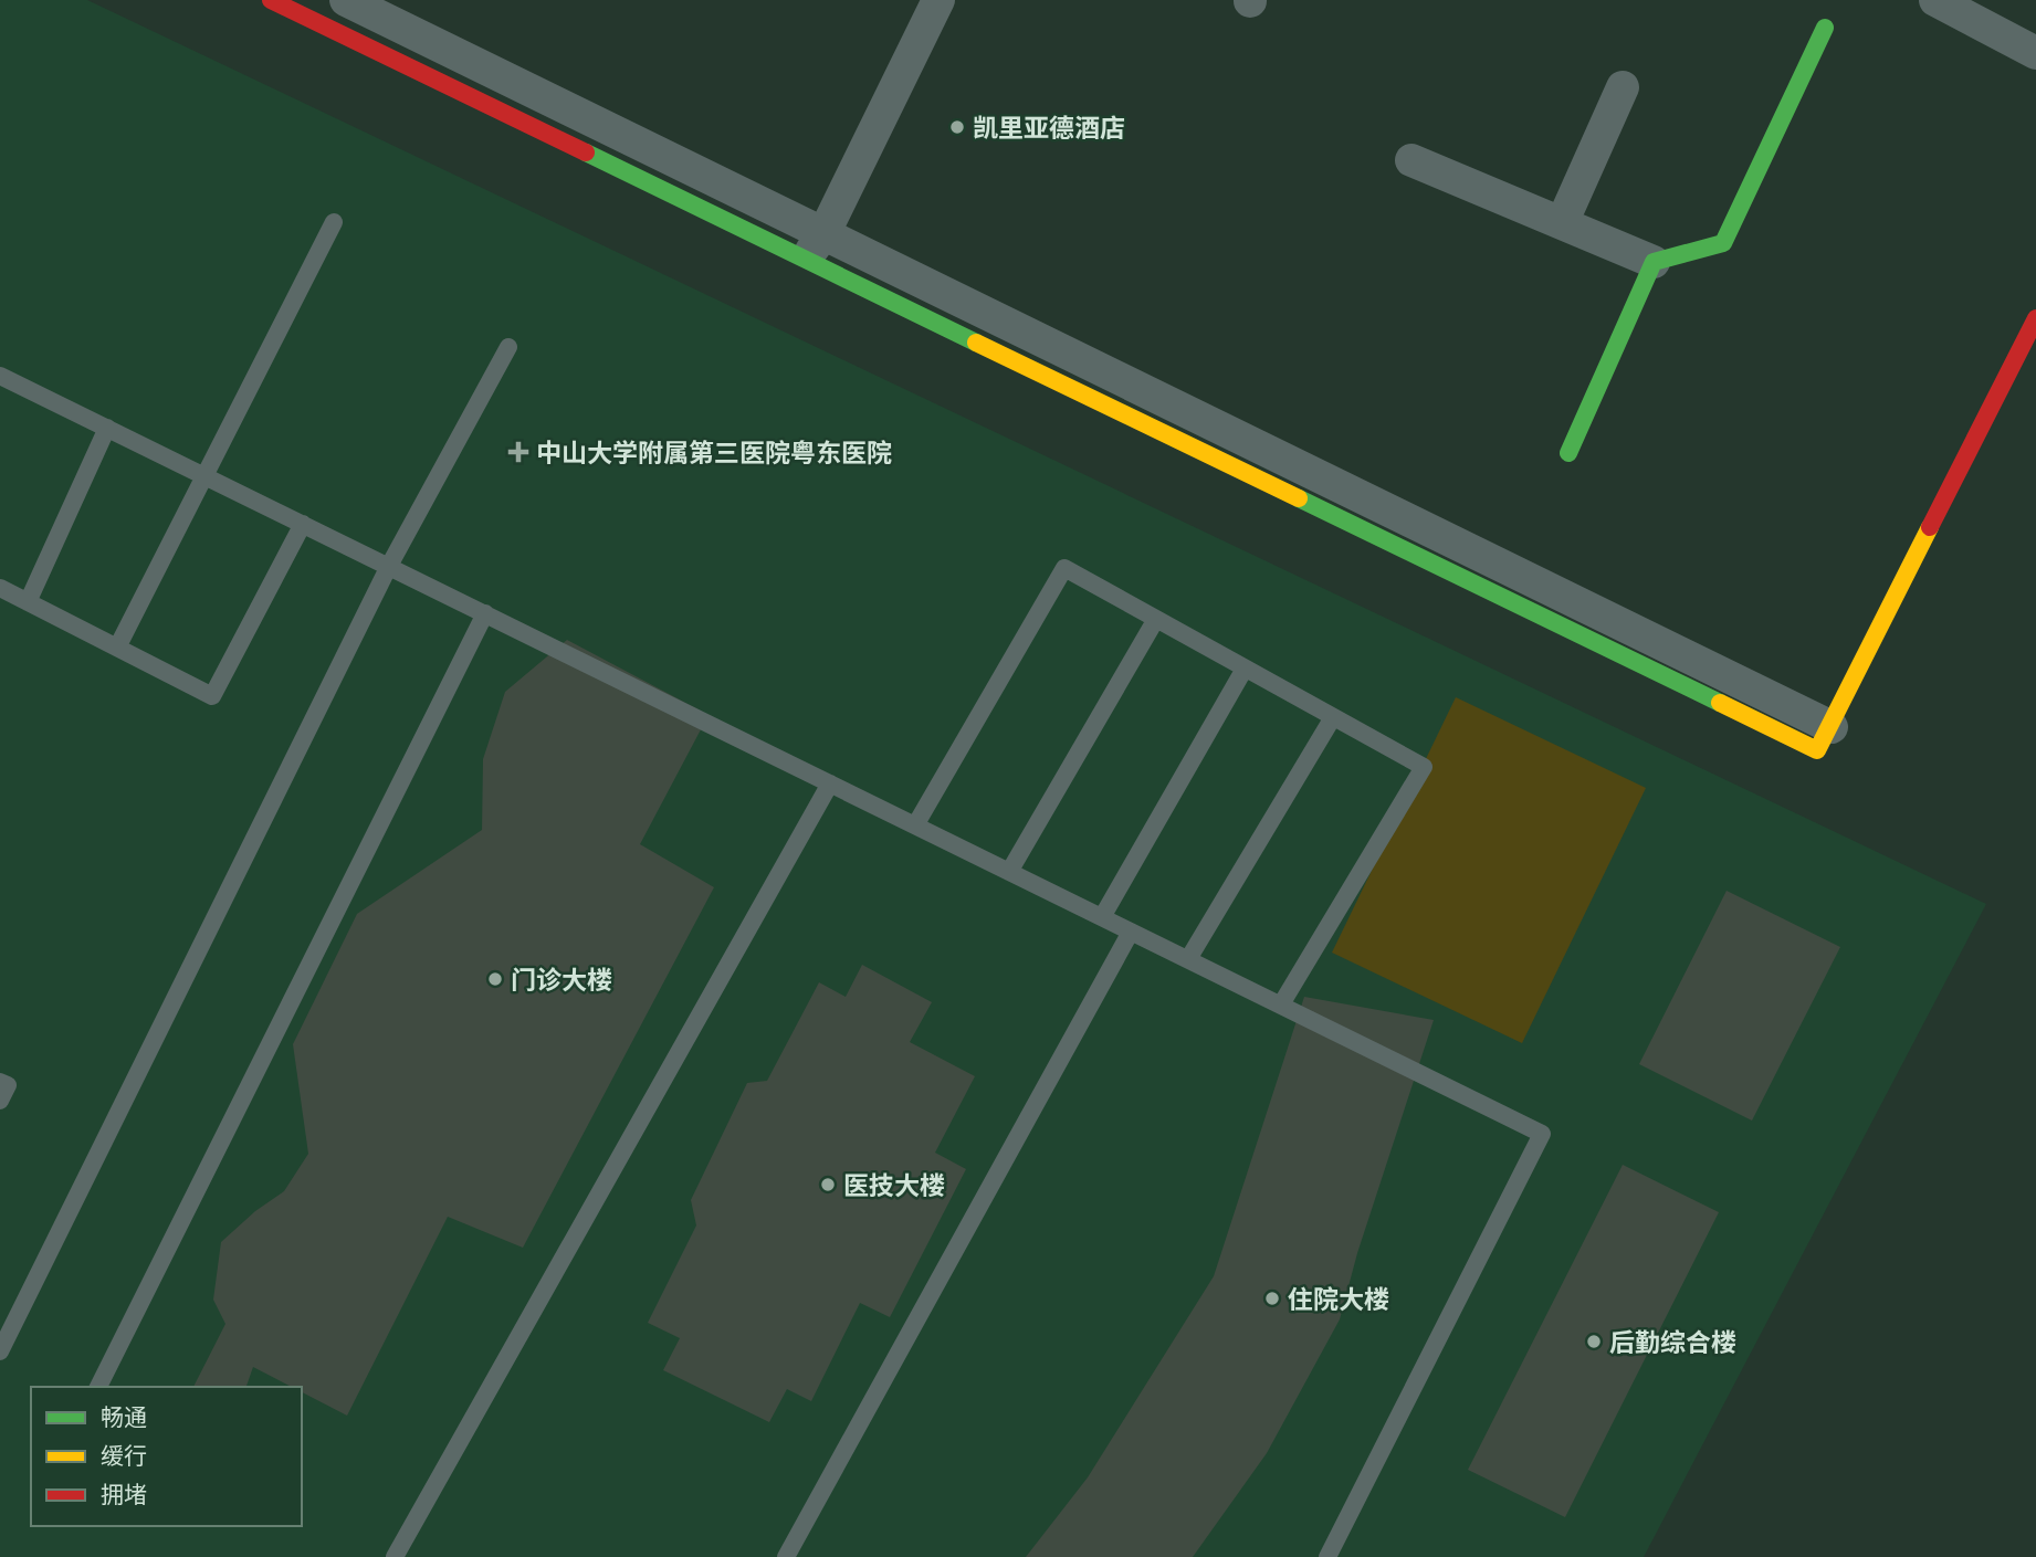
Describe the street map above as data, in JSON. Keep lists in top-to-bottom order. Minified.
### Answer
{"places":{"other":["凯里亚德酒店","门诊大楼","医技大楼","住院大楼","后勤综合楼"],"health":["中山大学附属第三医院粤东医院"]},"legend":["畅通","缓行","拥堵"]}
